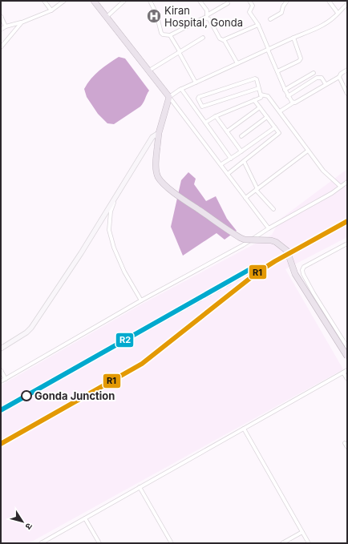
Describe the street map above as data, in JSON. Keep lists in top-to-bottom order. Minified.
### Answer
{"places":{"hospital":["Kiran Hospital, Gonda"],"other":["Gonda Junction"]},"lines":["transit line R1","transit line R2"],"north":"bottom right"}
